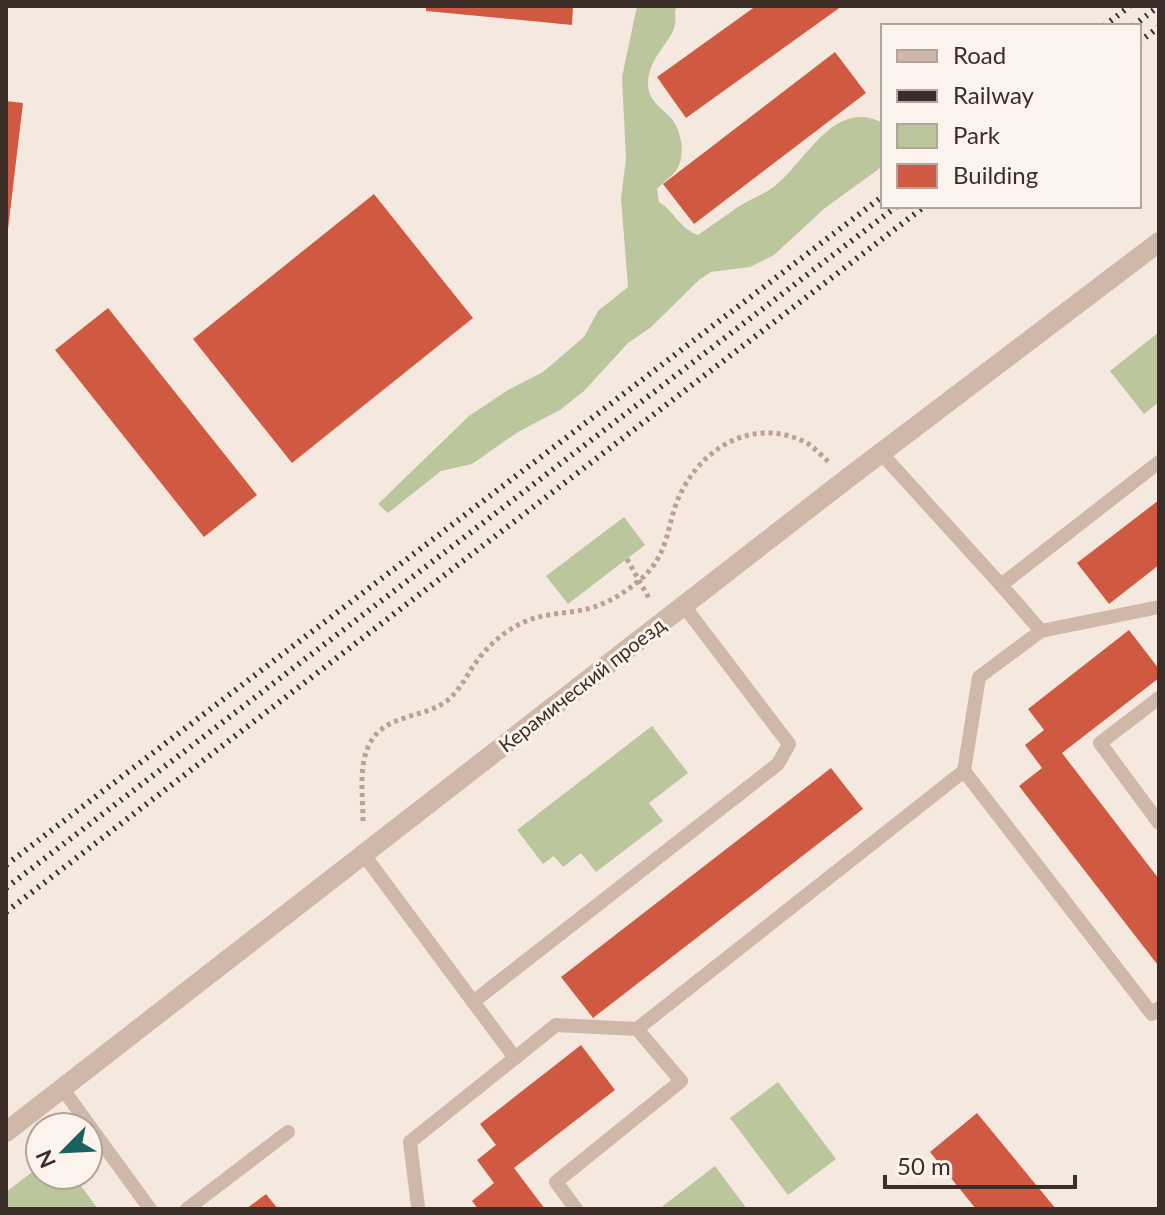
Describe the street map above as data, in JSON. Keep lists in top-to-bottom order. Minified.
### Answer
{"streets":{"street":["Керамический проезд"]},"legend":["Road","Railway","Park","Building"],"scale_bar":"50 m","north":"bottom left"}
